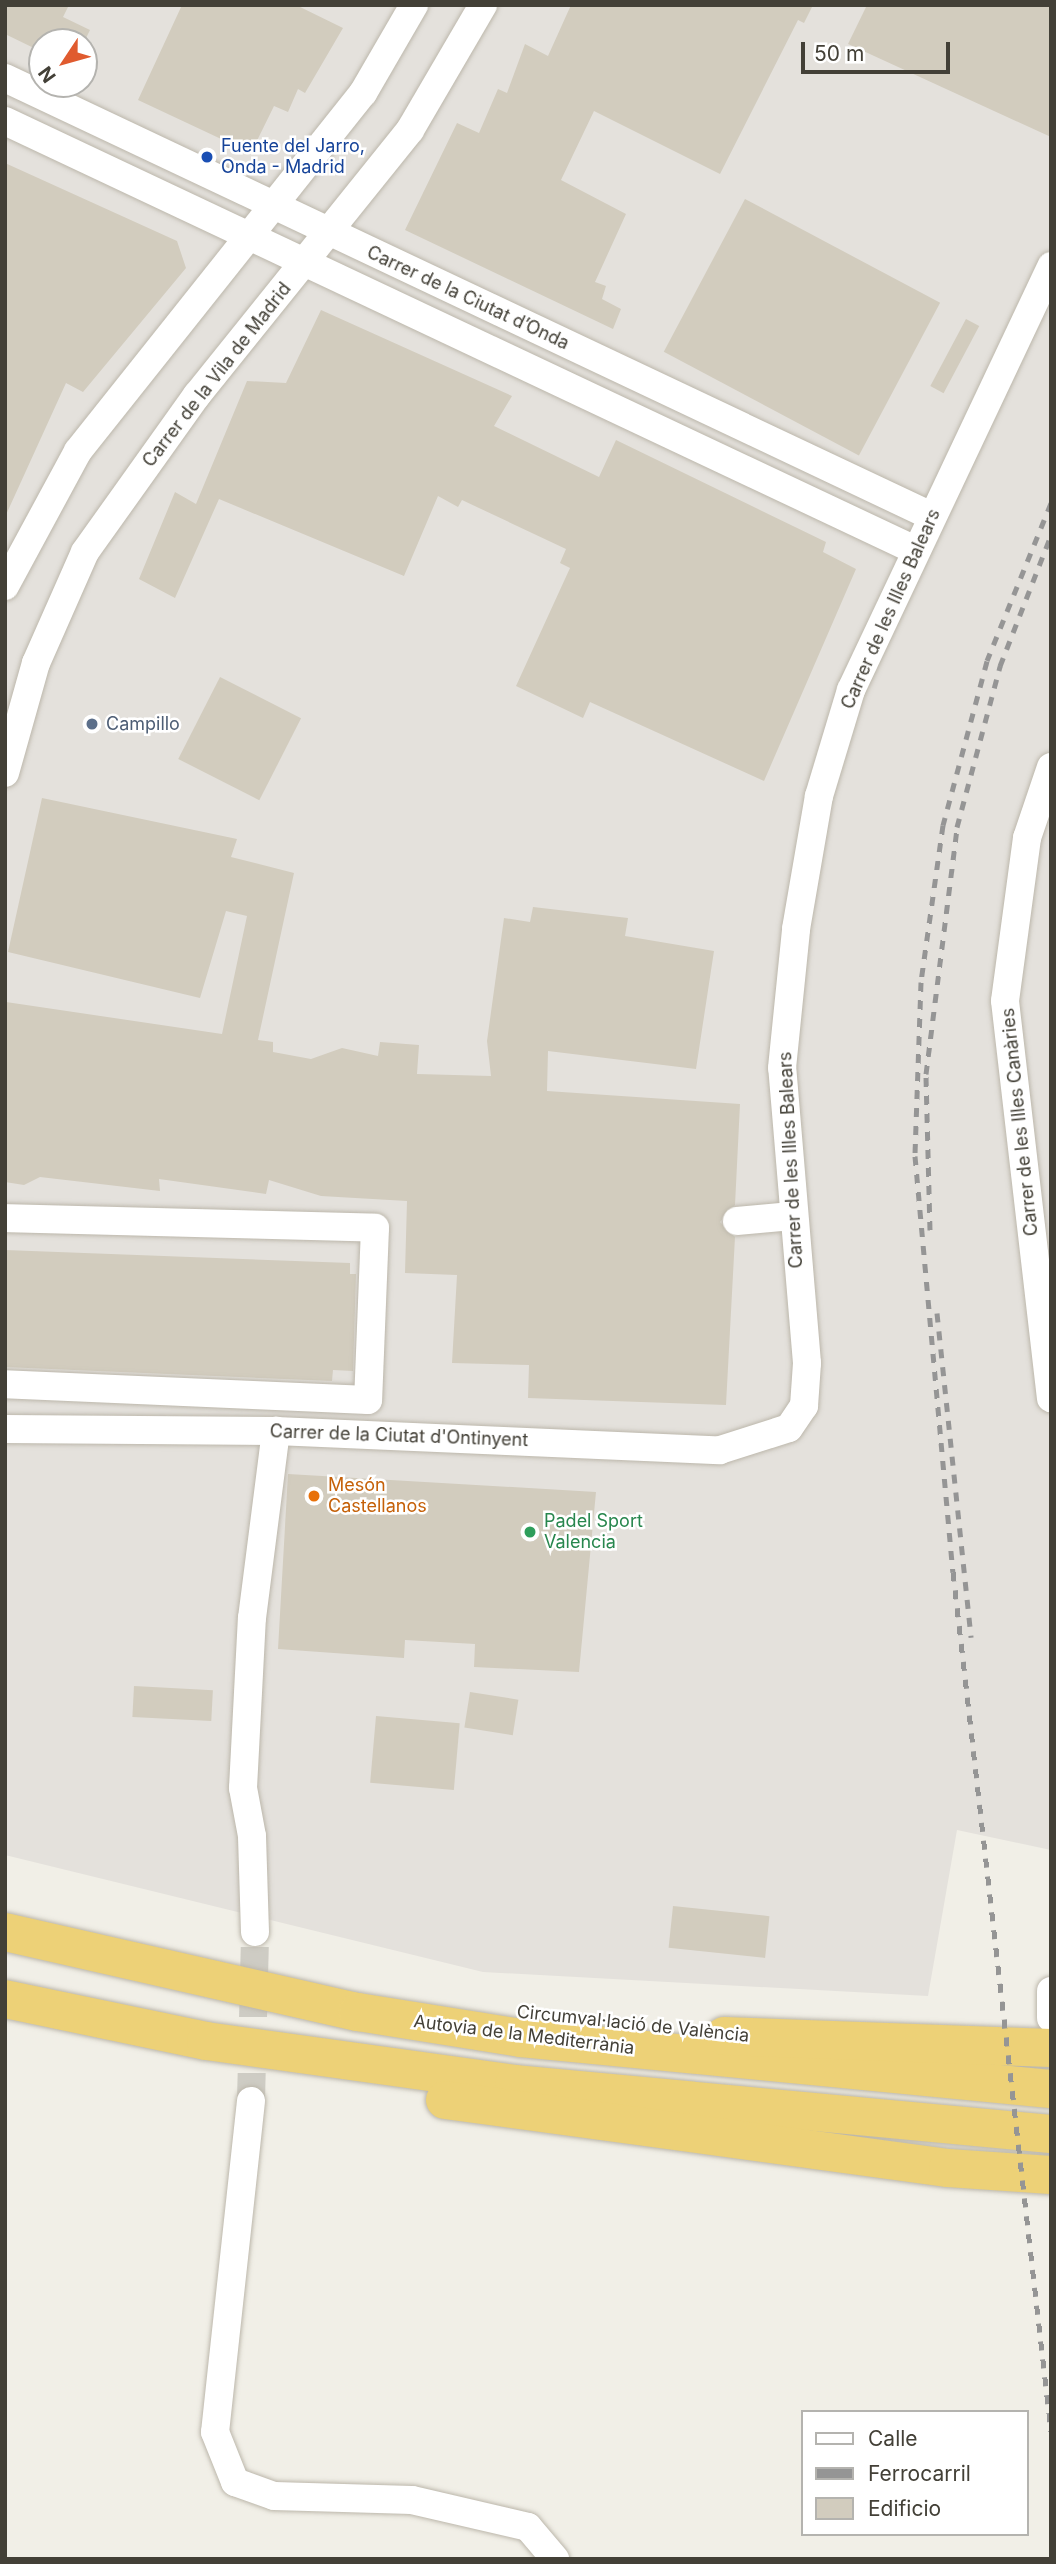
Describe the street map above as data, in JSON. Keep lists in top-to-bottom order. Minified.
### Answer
{"streets":{"highway":["Circumval·lació de València","Autovia de la Mediterrània"],"street":["Carrer de la Ciutat d’Onda","Carrer de la Vila de Madrid","Carrer de les Illes Balears","Carrer de les Illes Canàries","Carrer de la Ciutat d'Ontinyent"]},"crossings":[["Carrer de la Ciutat d’Onda","Carrer de la Vila de Madrid"],["Carrer de la Ciutat d’Onda","Carrer de les Illes Balears"],["Carrer de les Illes Balears","Carrer de la Ciutat d'Ontinyent"],["Circumval·lació de València","Autovia de la Mediterrània"]],"places":["Fuente del Jarro, Onda - Madrid","Campillo","Mesón Castellanos","Padel Sport Valencia"],"legend":["Calle","Ferrocarril","Edificio"],"scale_bar":"50 m","north":"bottom left"}
